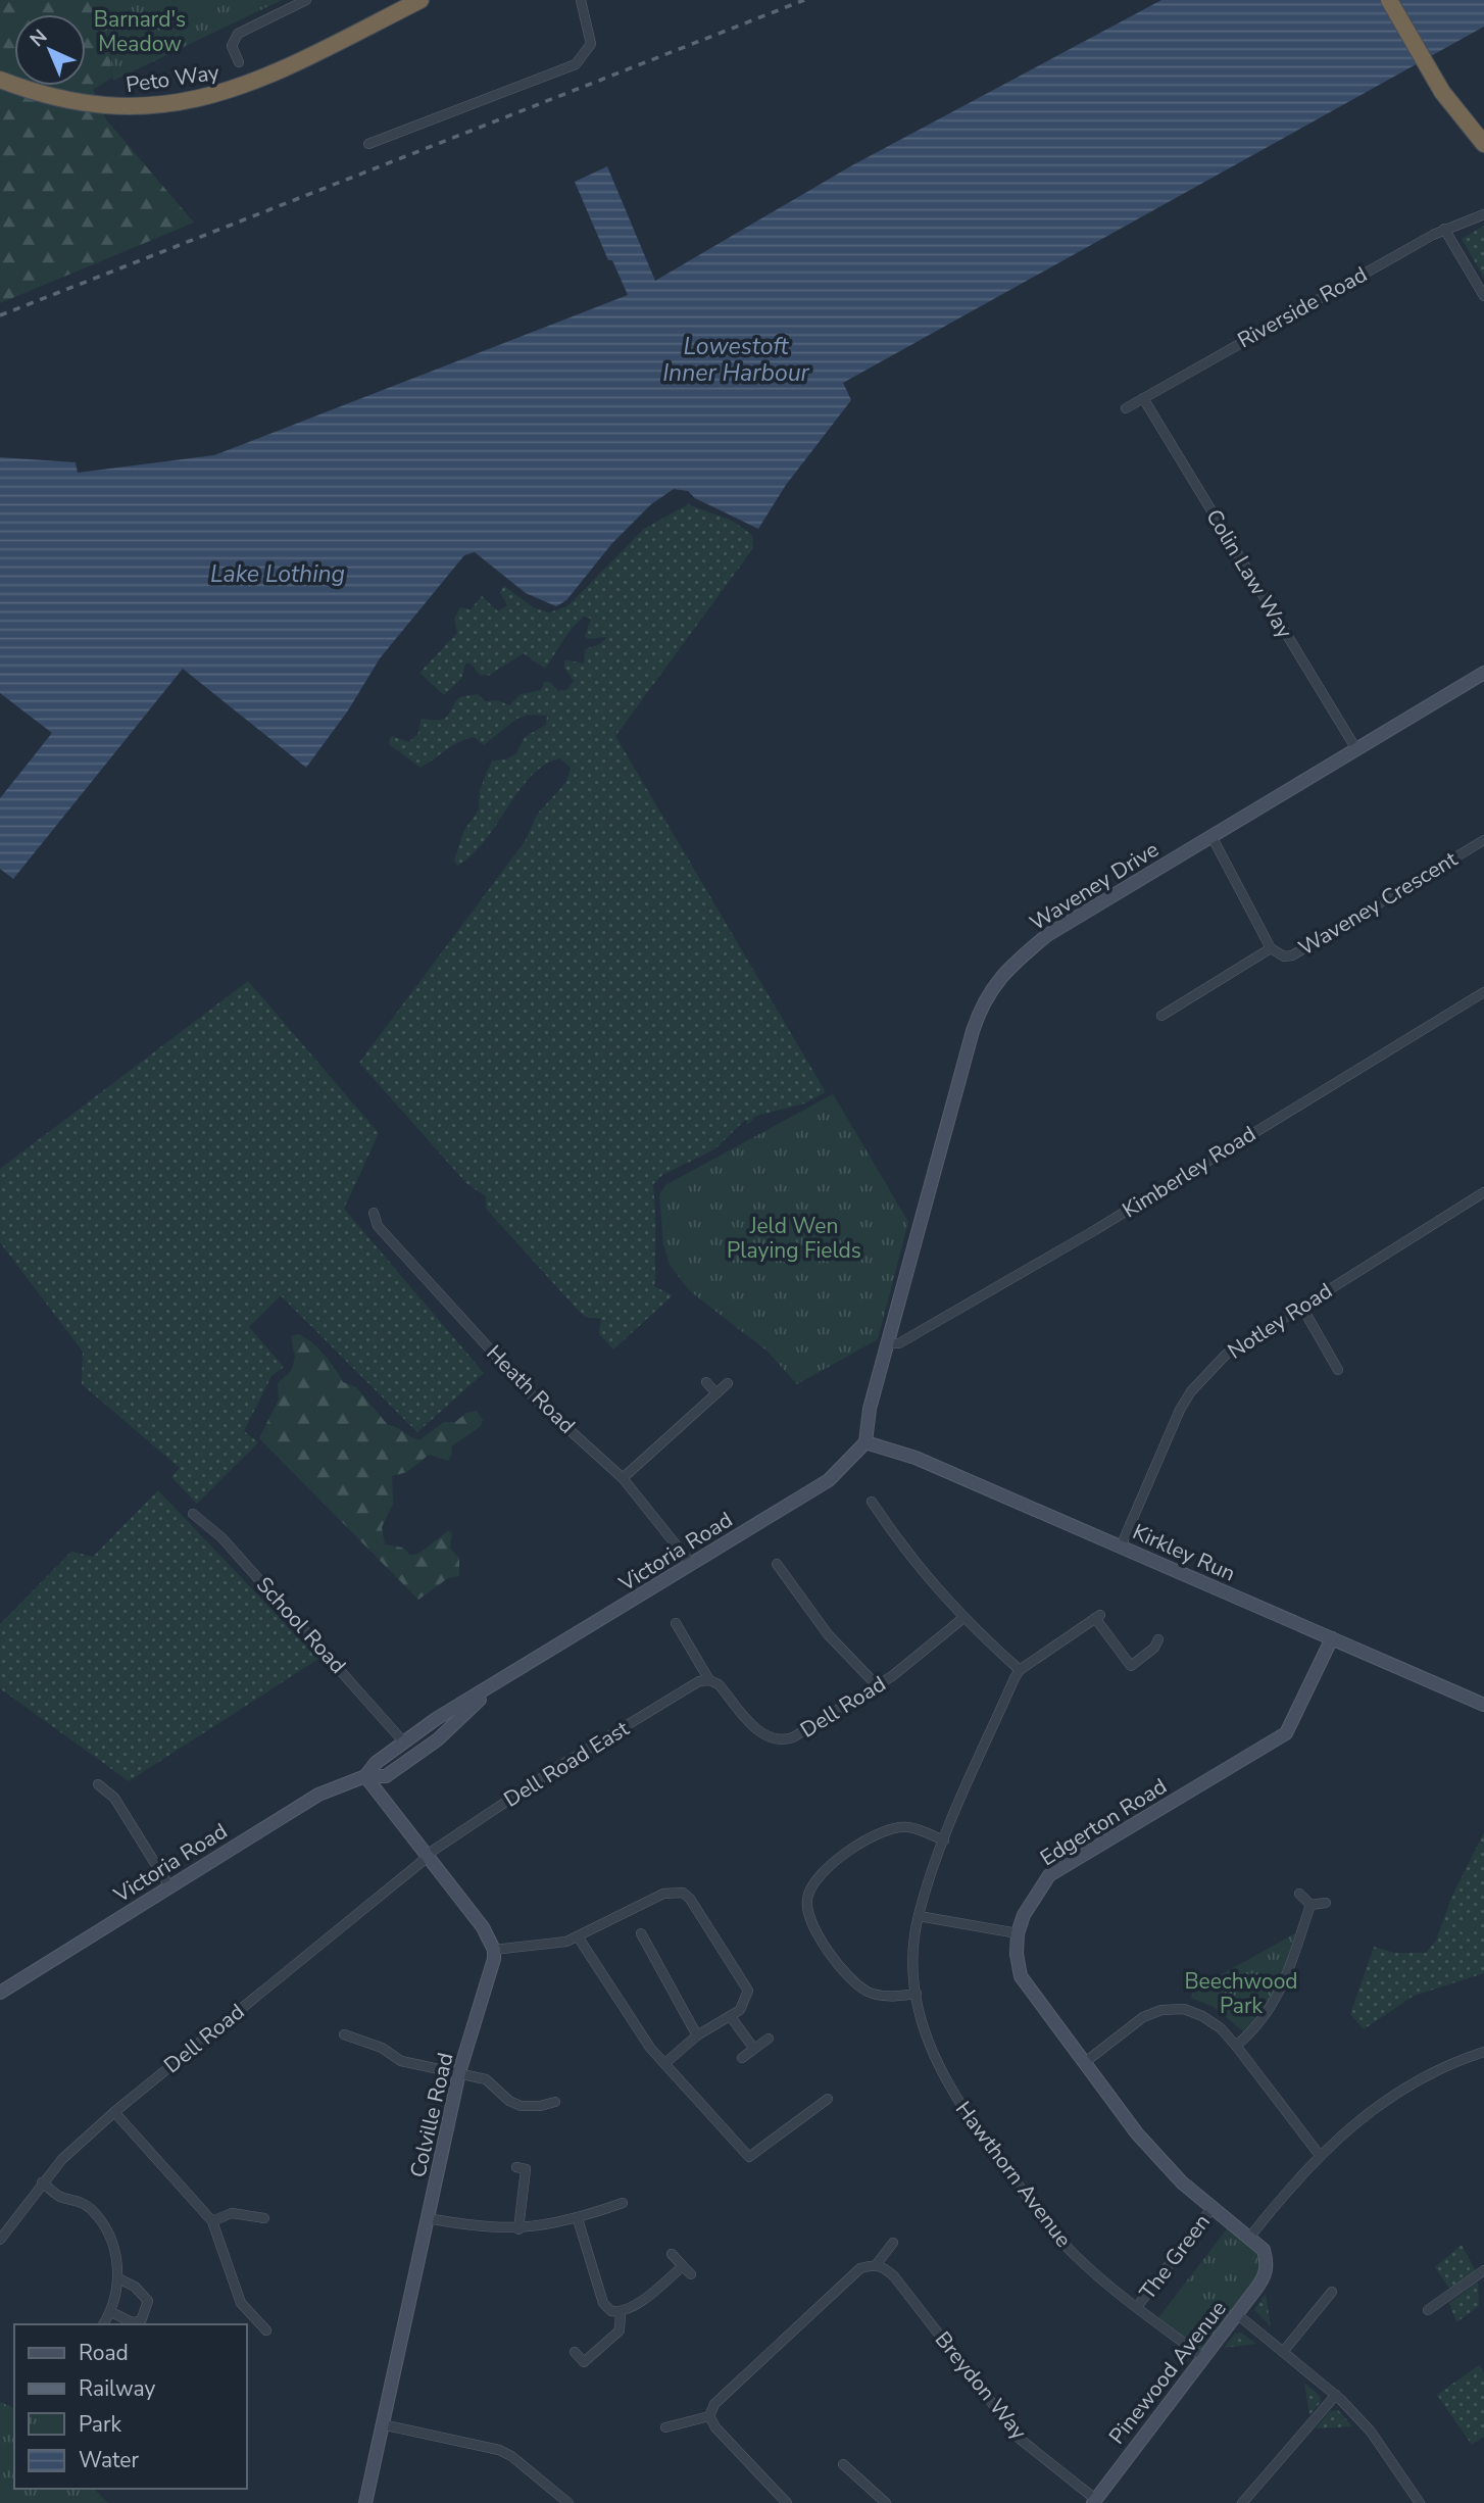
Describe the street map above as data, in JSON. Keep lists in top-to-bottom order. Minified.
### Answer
{"streets":{"highway":["Peto Way"],"street":["Riverside Road","Colin Law Way","Waveney Drive","Waveney Crescent","Kimberley Road","Notley Road","Heath Road","Victoria Road","Kirkley Run","School Road","Dell Road","Dell Road East","Edgerton Road","Colville Road","Hawthorn Avenue","The Green","Pinewood Avenue","Breydon Way"]},"crossings":[["Riverside Road","Colin Law Way"],["Colin Law Way","Waveney Drive"],["Waveney Drive","Waveney Crescent"],["Waveney Drive","Kimberley Road"],["Waveney Drive","Victoria Road"],["Waveney Drive","Kirkley Run"],["Notley Road","Kirkley Run"],["Heath Road","Victoria Road"],["Victoria Road","Kirkley Run"],["Victoria Road","School Road"],["Kirkley Run","Edgerton Road"],["Dell Road","Dell Road East"],["Edgerton Road","The Green"],["Edgerton Road","Pinewood Avenue"],["Hawthorn Avenue","The Green"],["Hawthorn Avenue","Pinewood Avenue"],["Pinewood Avenue","Breydon Way"]],"water":["Lowestoft Inner Harbour","Lake Lothing"],"parks":["Barnard's Meadow","Jeld Wen Playing Fields","Beechwood Park"],"legend":["Road","Railway","Park","Water"],"north":"top left"}
